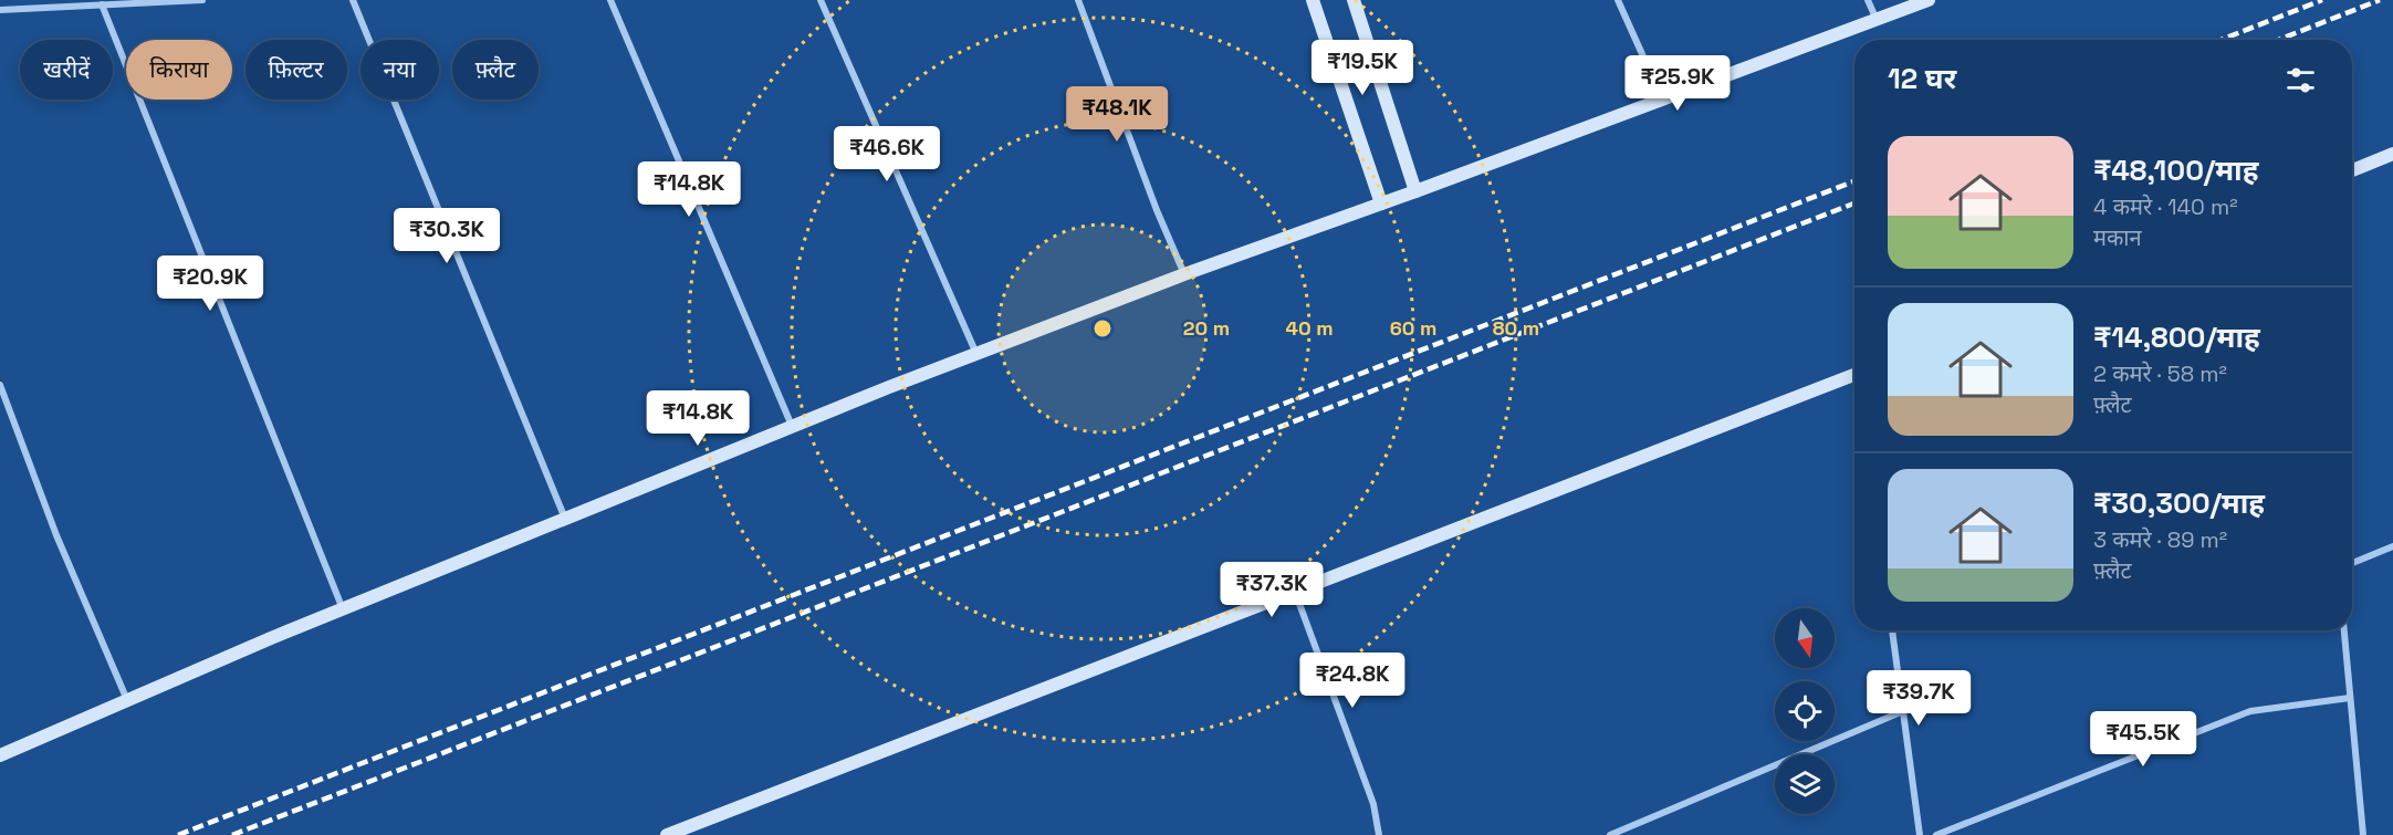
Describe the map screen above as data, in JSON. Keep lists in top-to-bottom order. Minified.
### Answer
{"north":"bottom","page":{"price":["₹19.5K","₹25.9K","₹48.1K","₹46.6K","₹14.8K","₹30.3K","₹20.9K","₹14.8K","₹37.3K","₹24.8K","₹39.7K","₹45.5K"],"chip":["खरीदें","किराया","फ़िल्टर","नया","फ़्लैट"],"heading":"12 घर","list":[{"name":"₹48,100/माह","note":"4 कमरे · 140 m² · मकान"},{"name":"₹14,800/माह","note":"2 कमरे · 58 m² · फ़्लैट"},{"name":"₹30,300/माह","note":"3 कमरे · 89 m² · फ़्लैट"}]},"rings":["20 m","40 m","60 m","80 m"]}
